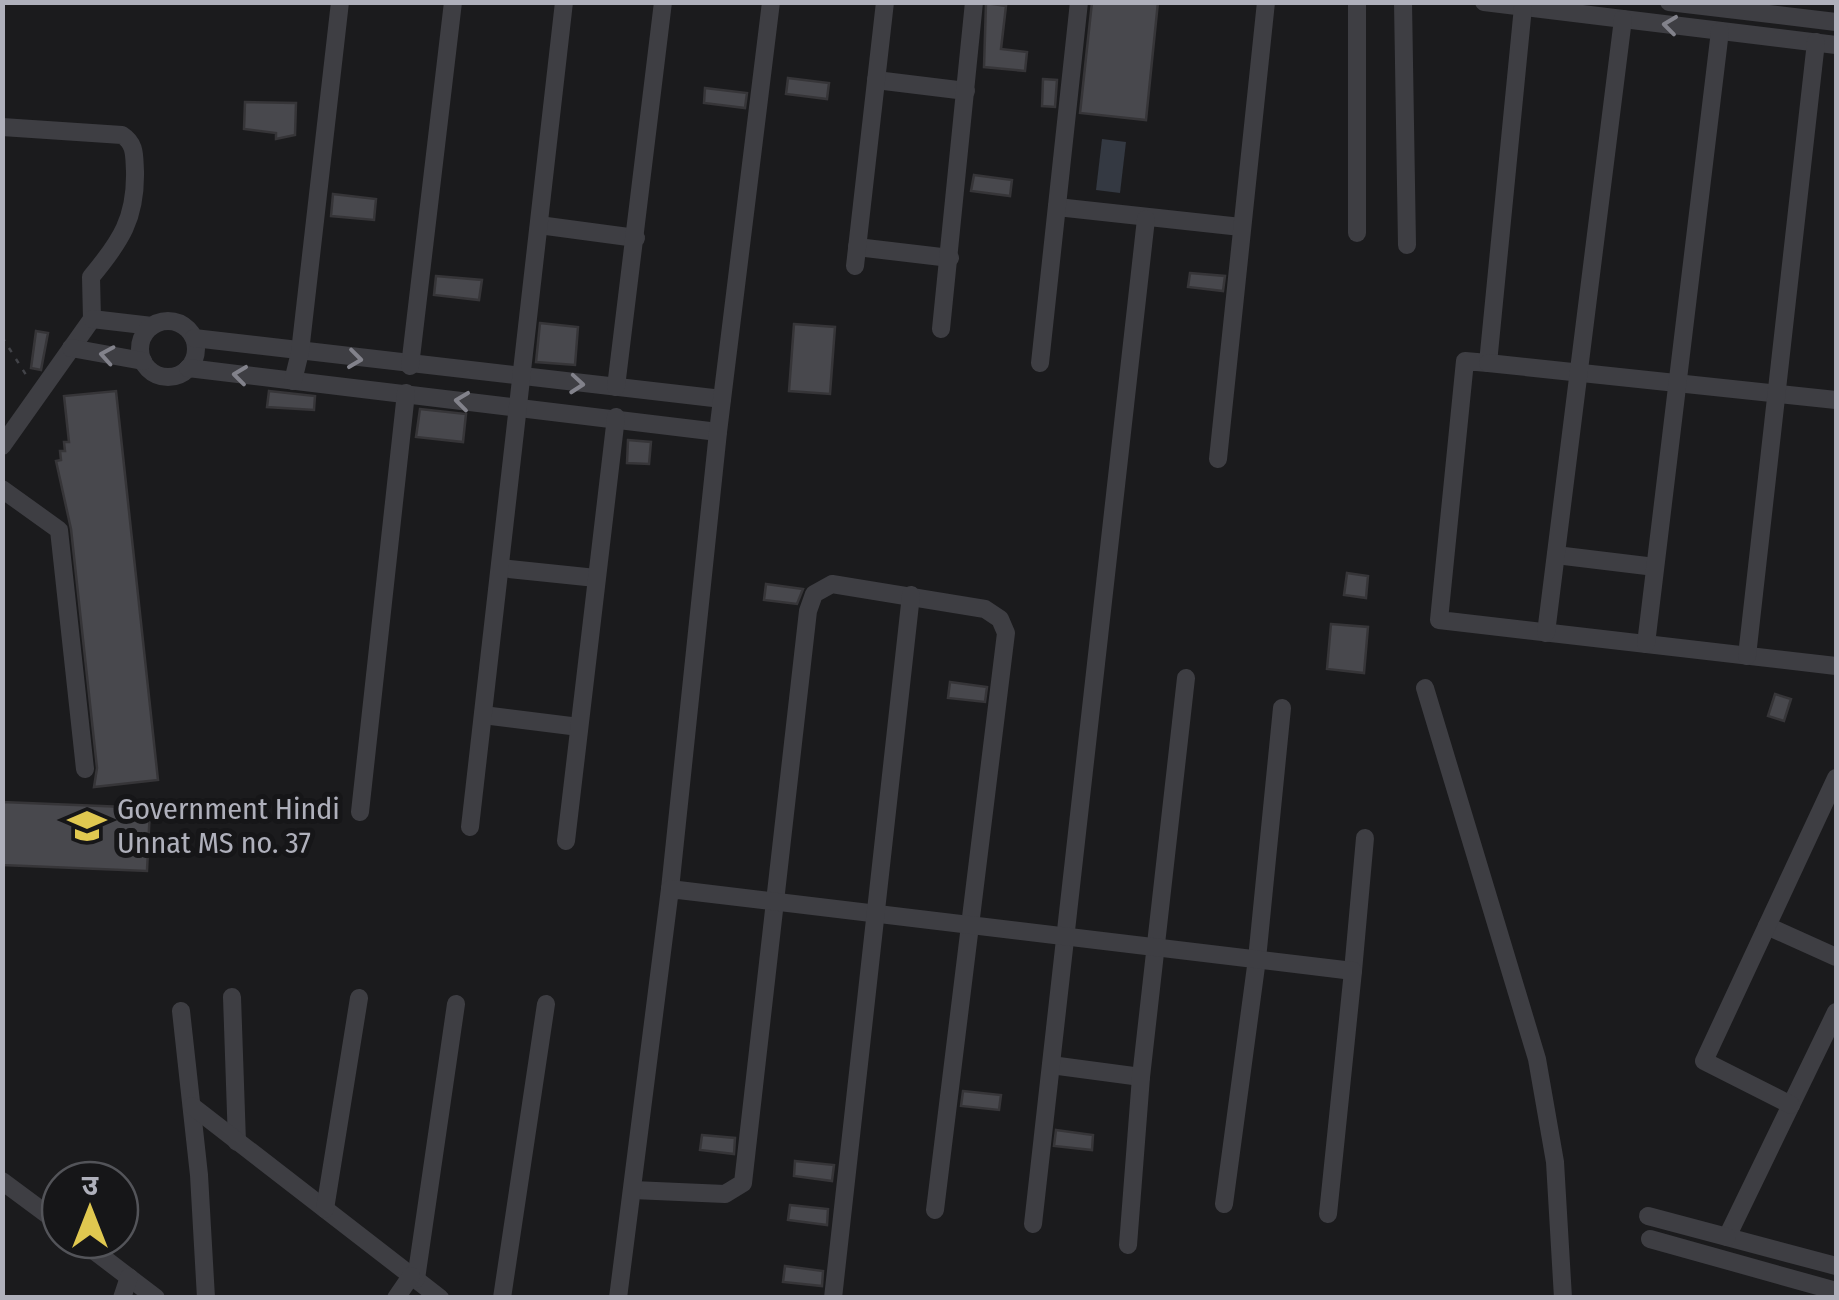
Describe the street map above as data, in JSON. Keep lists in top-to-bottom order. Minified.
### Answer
{"places":{"school or university":["Government Hindi Unnat MS no. 37"]},"north":"top"}
